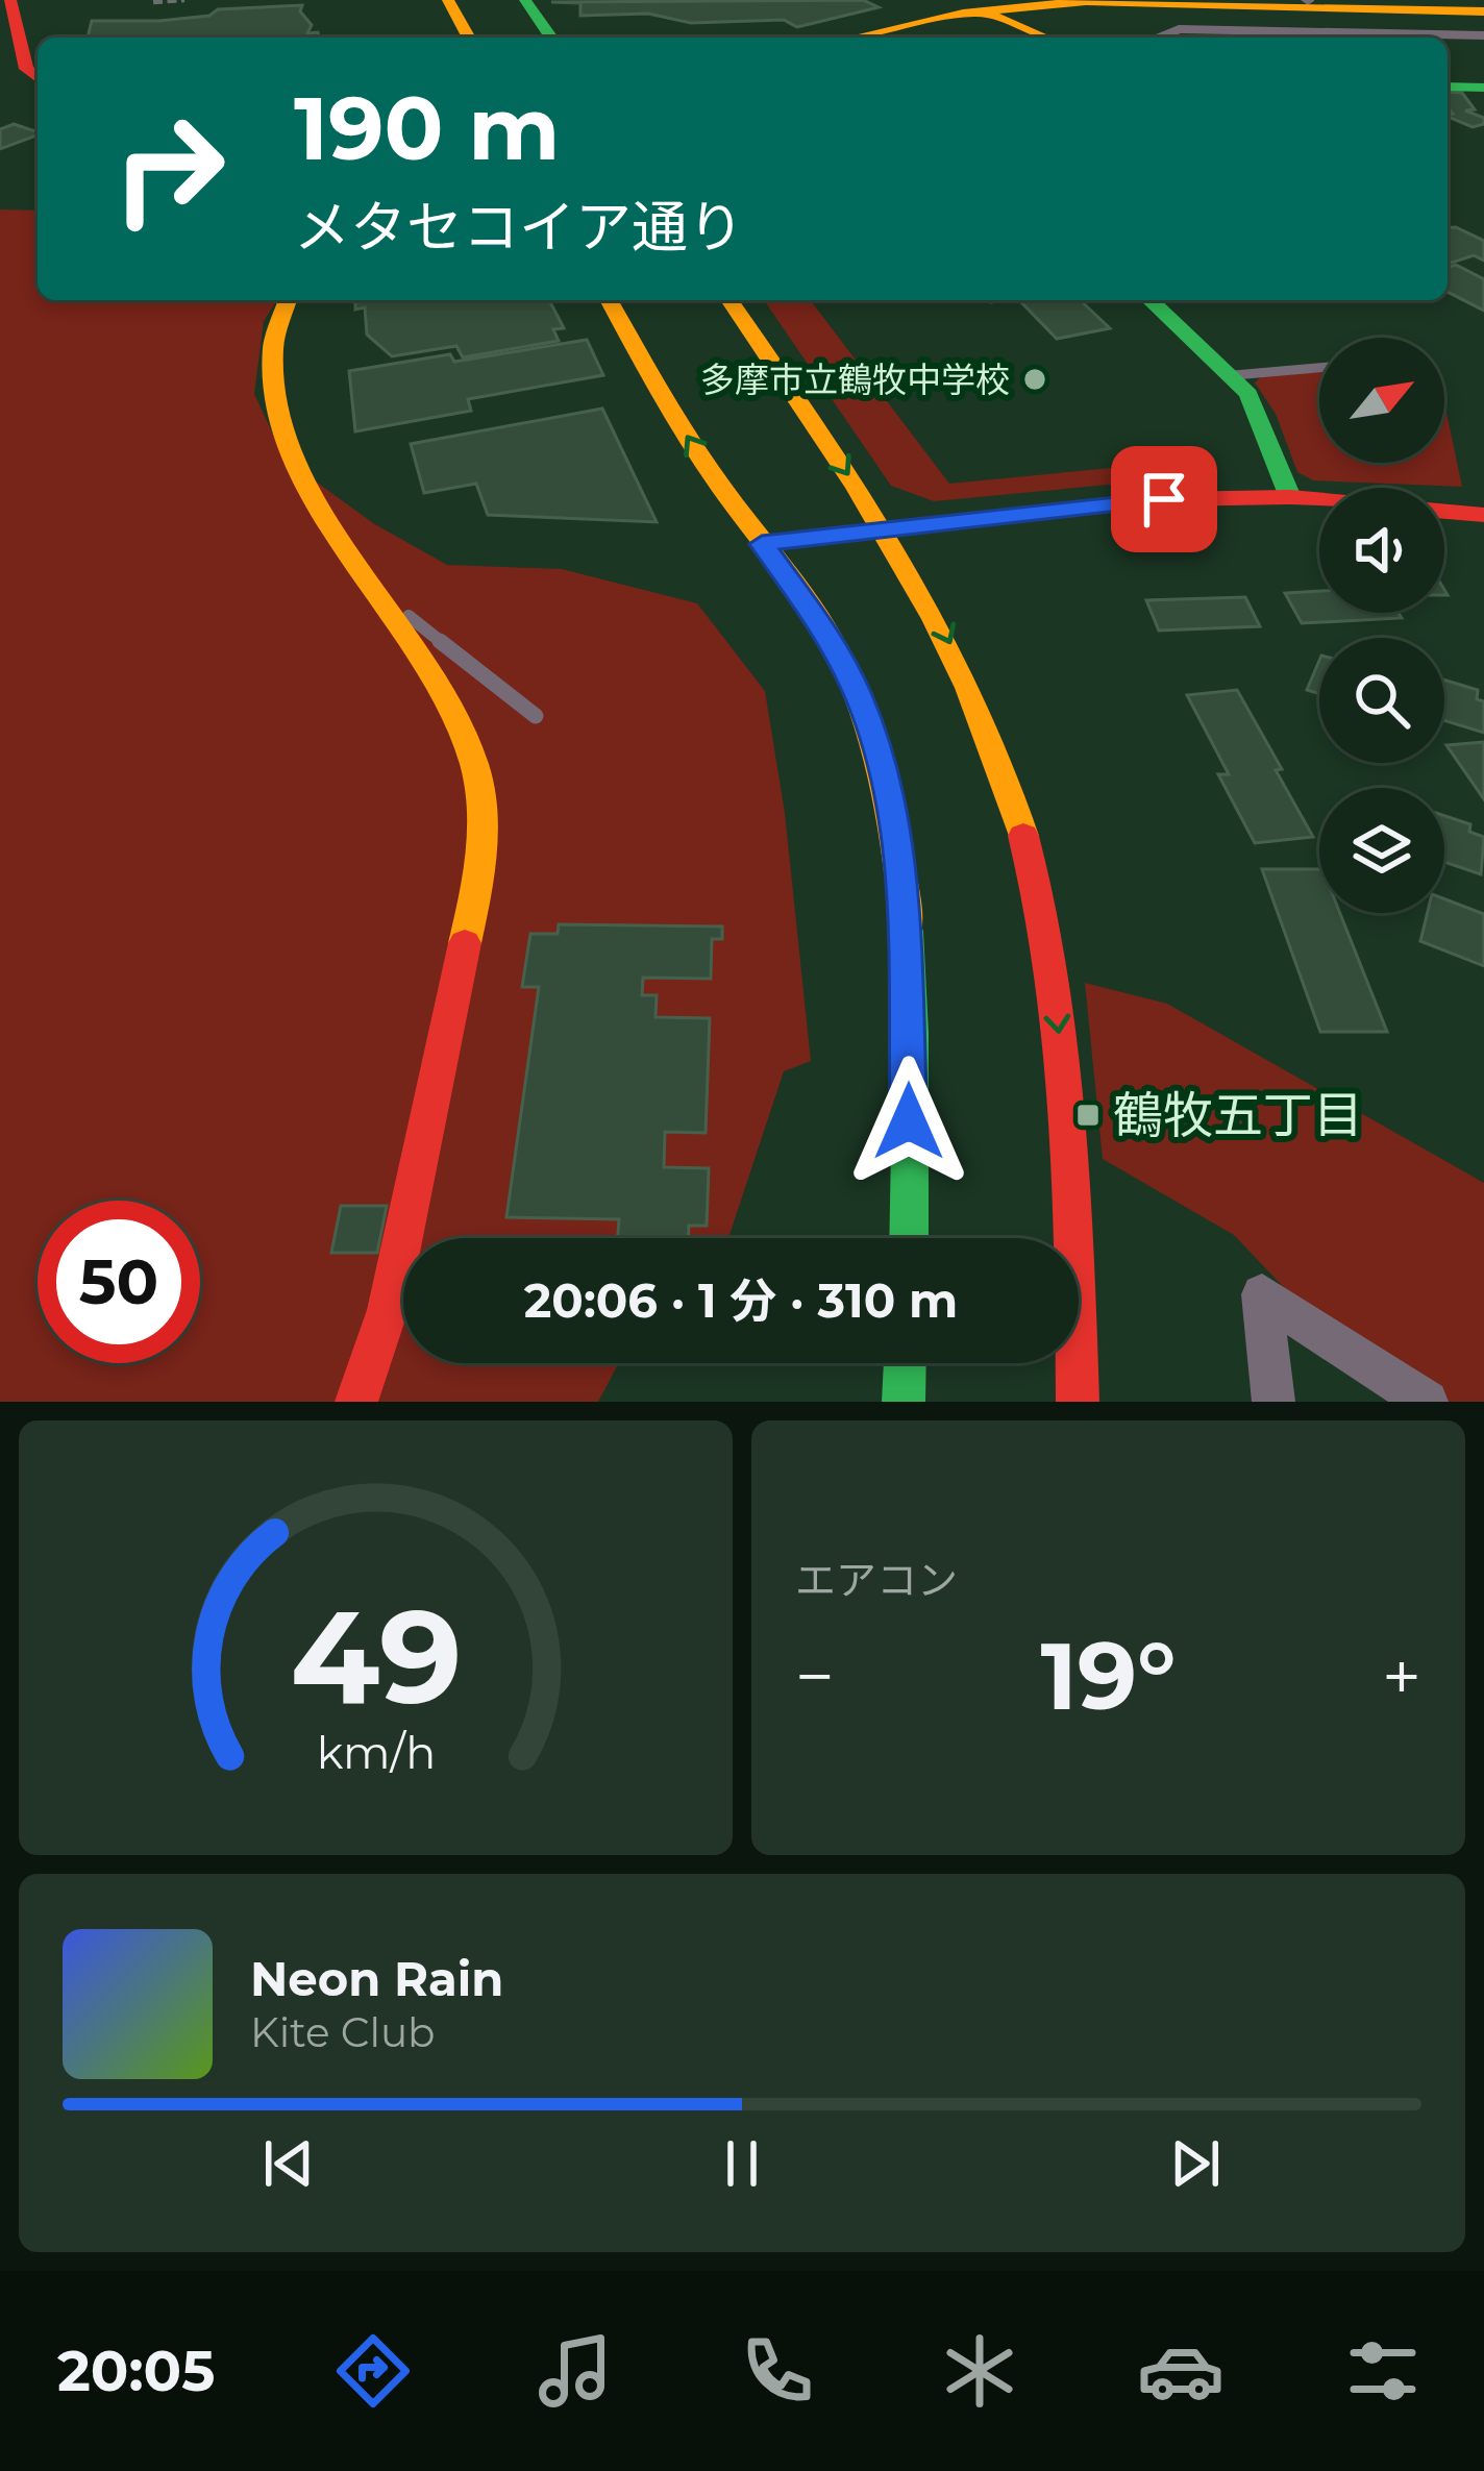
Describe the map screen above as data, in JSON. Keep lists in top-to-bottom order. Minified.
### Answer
{"places":{"other":["多摩市立鶴牧中学校"],"transit":["鶴牧五丁目"]},"north":"top right","page":{"turn":["190 m","メタセコイア通り"],"limit":"50","trip":"20:06 · 1 分 · 310 m","tile":"エアコン","heat":["−","19°","+"],"song":["Neon Rain","Kite Club"],"tabs":"20:05","gauge":["49","km/h"]}}
